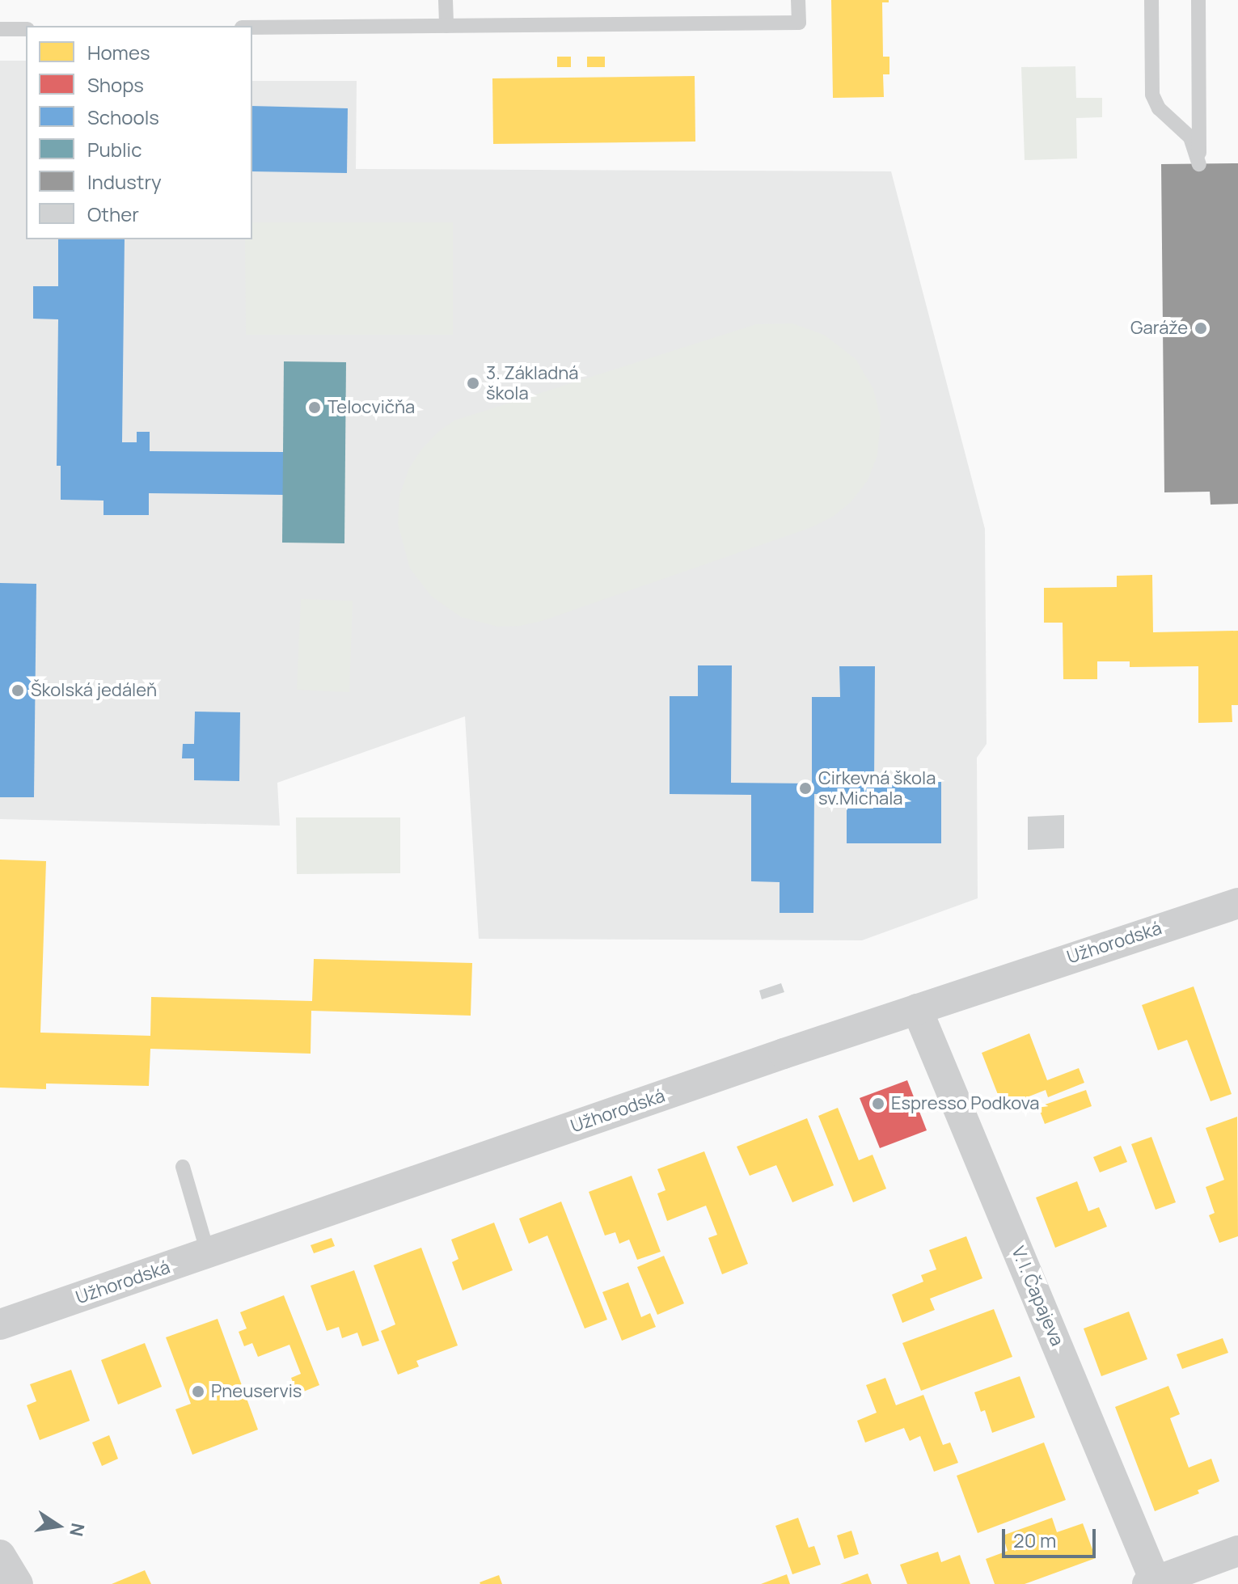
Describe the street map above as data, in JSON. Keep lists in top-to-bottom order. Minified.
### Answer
{"streets":{"street":["Užhorodská","V. I. Čapajeva"]},"crossings":[["Užhorodská","V. I. Čapajeva"]],"places":["Garáže","3. Základná škola","Telocvičňa","Školská jedáleň","Cirkevná škola sv.Michala","Espresso Podkova","Pneuservis"],"legend":["Homes","Shops","Schools","Public","Industry","Other"],"scale_bar":"20 m","north":"right"}
